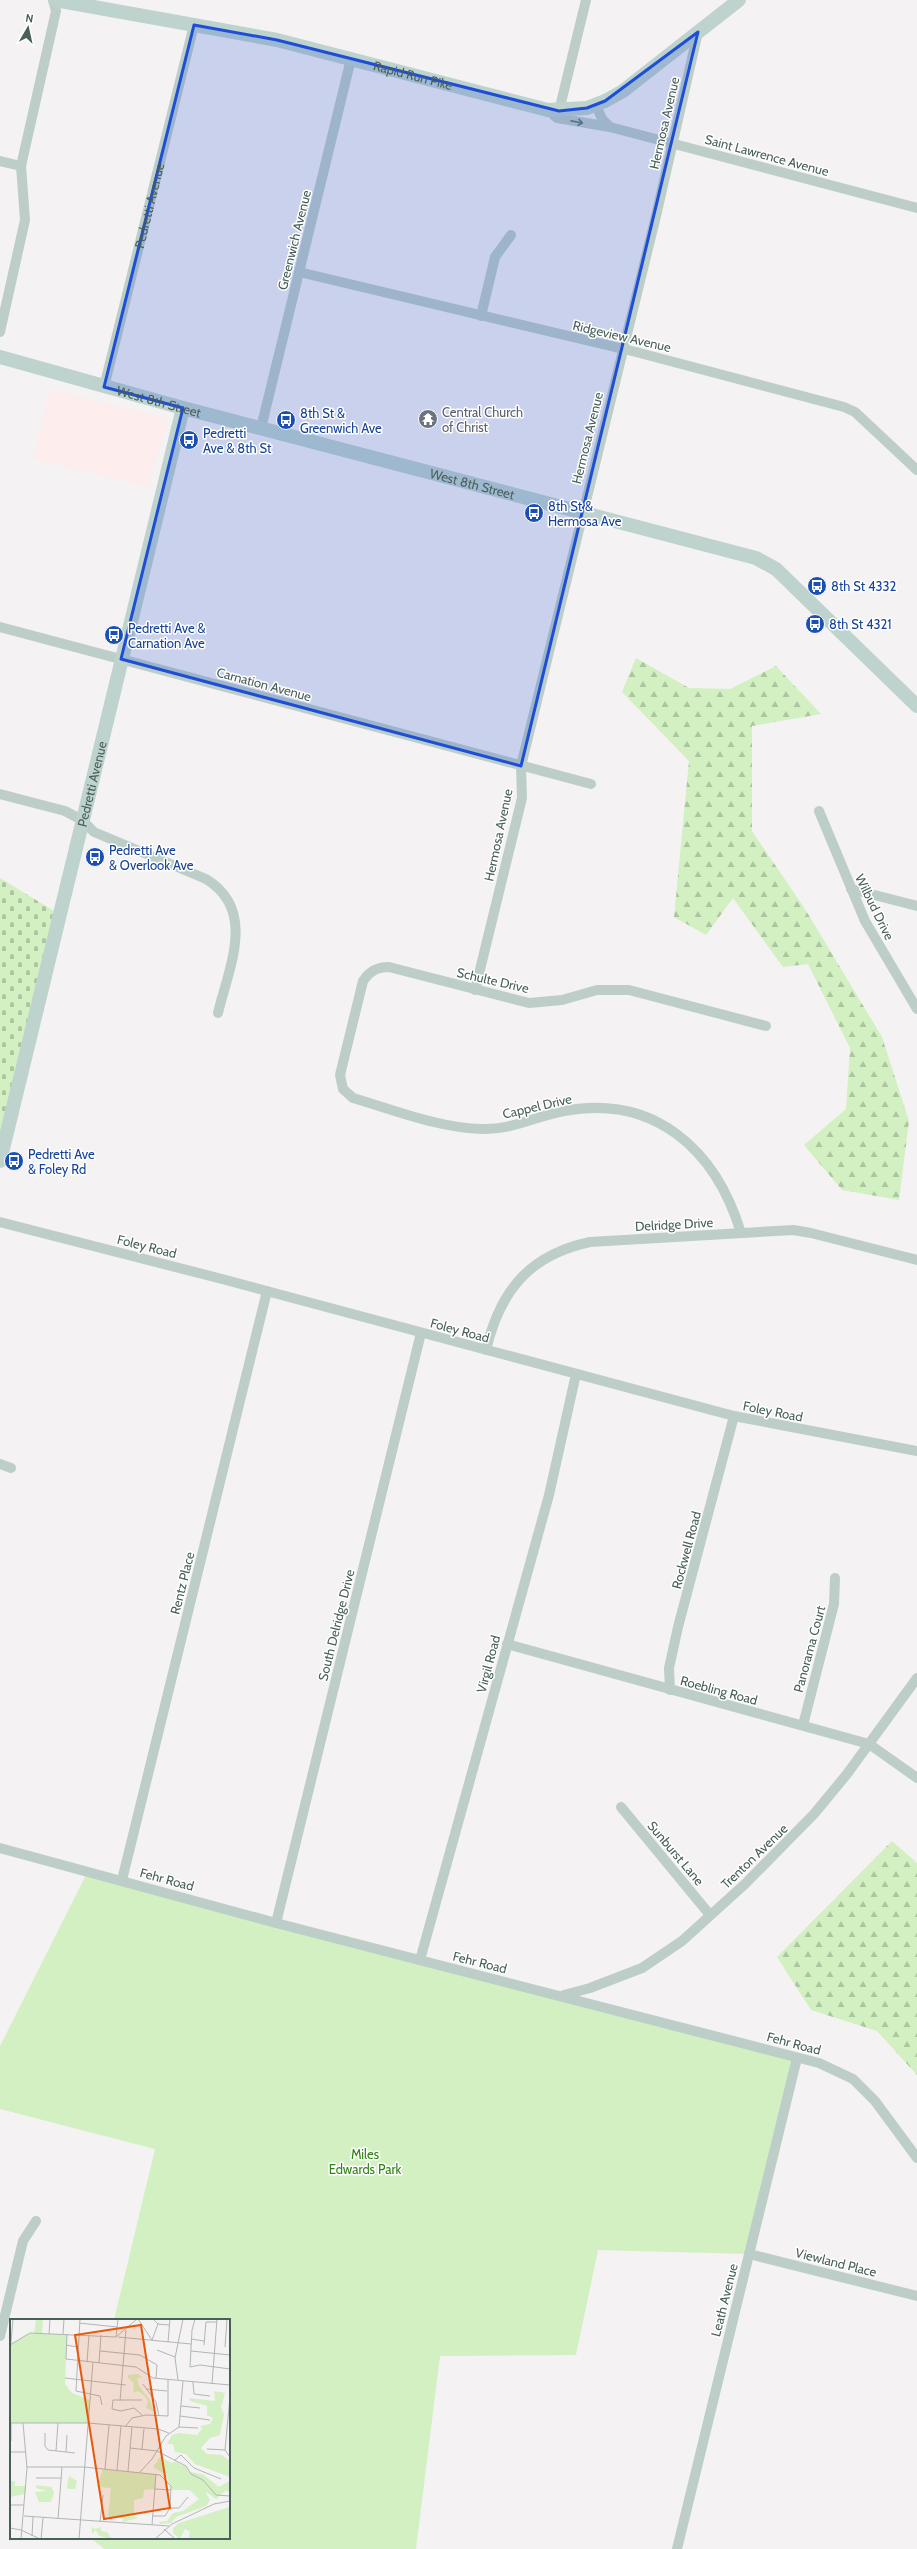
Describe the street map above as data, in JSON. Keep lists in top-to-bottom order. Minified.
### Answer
{"streets":{"street":["Rapid Run Pike","Hermosa Avenue","Saint Lawrence Avenue","Pedretti Avenue","Greenwich Avenue","Ridgeview Avenue","West 8th Street","Carnation Avenue","Wilbud Drive","Schulte Drive","Cappel Drive","Delridge Drive","Foley Road","Rockwell Road","Rentz Place","South Delridge Drive","Panorama Court","Virgil Road","Roebling Road","Sunburst Lane","Trenton Avenue","Fehr Road","Viewland Place","Leath Avenue"]},"crossings":[["Rapid Run Pike","Hermosa Avenue"],["Rapid Run Pike","Saint Lawrence Avenue"],["Rapid Run Pike","Pedretti Avenue"],["Rapid Run Pike","Greenwich Avenue"],["Hermosa Avenue","Saint Lawrence Avenue"],["Hermosa Avenue","Ridgeview Avenue"],["Hermosa Avenue","West 8th Street"],["Hermosa Avenue","Carnation Avenue"],["Hermosa Avenue","Schulte Drive"],["Pedretti Avenue","West 8th Street"],["Pedretti Avenue","Carnation Avenue"],["Greenwich Avenue","Ridgeview Avenue"],["Greenwich Avenue","West 8th Street"],["Schulte Drive","Cappel Drive"],["Cappel Drive","Delridge Drive"],["Delridge Drive","Foley Road"],["Foley Road","Rockwell Road"],["Foley Road","Rentz Place"],["Foley Road","South Delridge Drive"],["Foley Road","Virgil Road"],["Rockwell Road","Roebling Road"],["Rentz Place","Fehr Road"],["South Delridge Drive","Fehr Road"],["Panorama Court","Roebling Road"],["Virgil Road","Roebling Road"],["Virgil Road","Fehr Road"],["Roebling Road","Trenton Avenue"],["Sunburst Lane","Trenton Avenue"],["Trenton Avenue","Fehr Road"],["Fehr Road","Leath Avenue"],["Viewland Place","Leath Avenue"]],"parks":["Miles Edwards Park"],"places":{"temple":["Central Church of Christ"],"bus stop":["8th St & Greenwich Ave","Pedretti Ave & 8th St","8th St & Hermosa Ave","8th St 4332","8th St 4321","Pedretti Ave & Carnation Ave","Pedretti Ave & Overlook Ave","Pedretti Ave & Foley Rd"]},"north":"top"}
